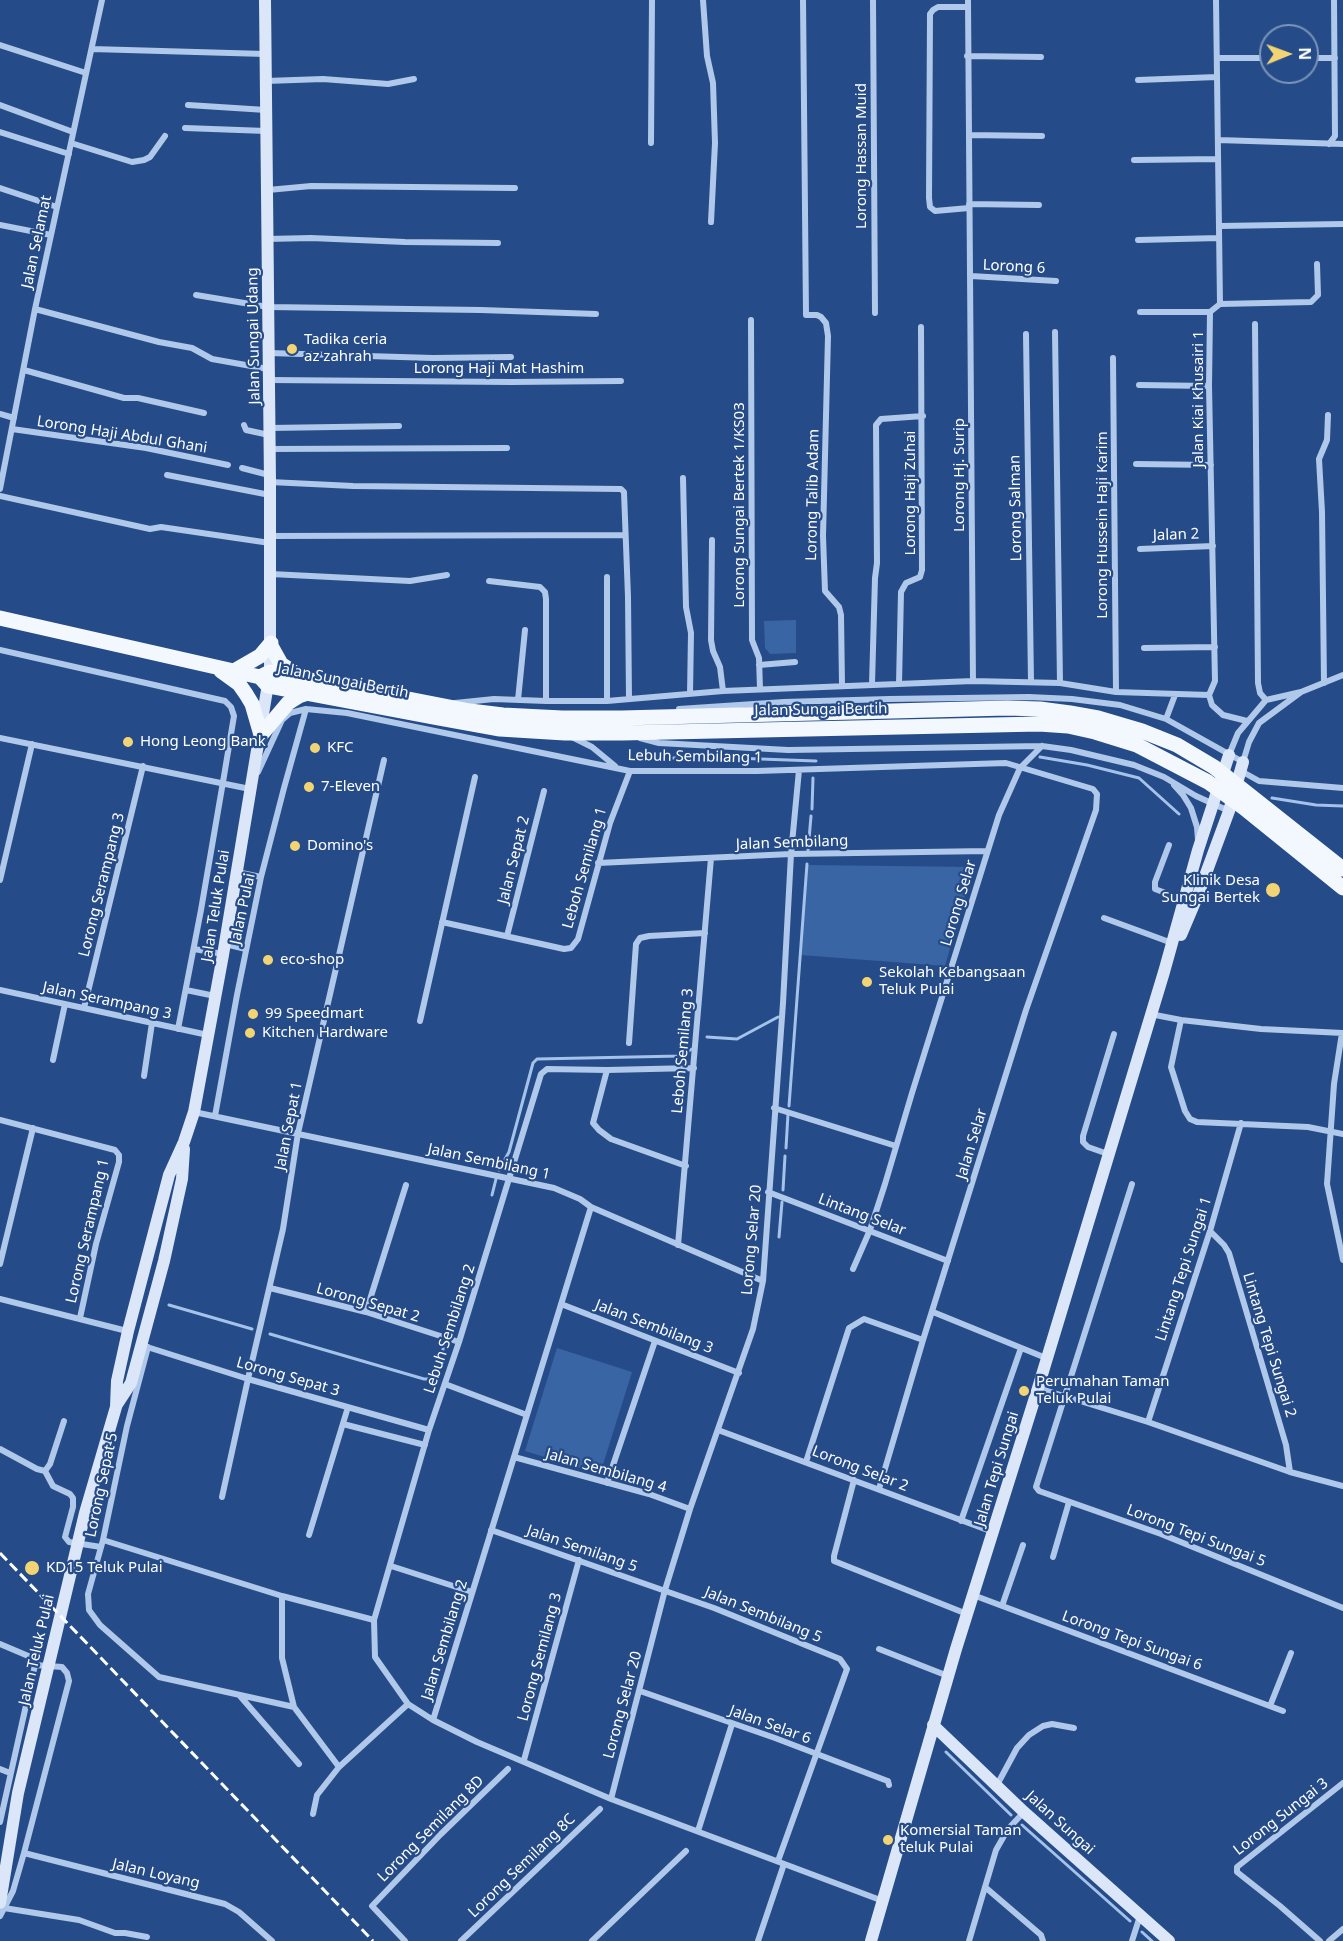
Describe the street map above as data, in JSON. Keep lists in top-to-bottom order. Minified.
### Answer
{"streets":{"main road":["Jalan Sungai Udang","Jalan Sungai Bertih","Jalan Teluk Pulai","Jalan Tepi Sungai","Jalan Sungai"],"street":["Lorong Hassan Muid","Jalan Selamat","Lorong 6","Lorong Haji Mat Hashim","Jalan Kiai Khusairi 1","Lorong Haji Abdul Ghani","Lorong Hj. Surip","Lorong Haji Zuhai","Lorong Talib Adam","Lorong Sungai Bertek 1/KS03","Lorong Salman","Lorong Hussein Haji Karim","Jalan 2","Lebuh Sembilang 1","Jalan Sembilang","Jalan Sepat 2","Leboh Semilang 1","Lorong Serampang 3","Lorong Selar","Jalan Pulai","Jalan Serampang 3","Leboh Semilang 3","Jalan Sepat 1","Jalan Selar","Jalan Sembilang 1","Lintang Selar","Lorong Serampang 1","Lorong Selar 20","Lintang Tepi Sungai 1","Lorong Sepat 2","Jalan Sembilang 3","Lebuh Sembilang 2","Lintang Tepi Sungai 2","Lorong Sepat 3","Lorong Selar 2","Jalan Sembilang 4","Lorong Sepat 5","Lorong Tepi Sungai 5","Jalan Semilang 5","Jalan Sembilang 5","Jalan Sembilang 2","Lorong Tepi Sungai 6","Lorong Semilang 3","Jalan Selar 6","Lorong Sungai 3","Lorong Semilang 8D","Lorong Semilang 8C","Jalan Loyang"]},"crossings":[["Jalan Selamat","Lorong Haji Mat Hashim"],["Jalan Selamat","Lorong Haji Abdul Ghani"],["Lorong 6","Lorong Hj. Surip"],["Jalan Sungai Udang","Lorong Haji Mat Hashim"],["Jalan Sungai Udang","Jalan Sungai Bertih"],["Jalan Sungai Udang","Jalan Teluk Pulai"],["Jalan Kiai Khusairi 1","Jalan 2"],["Jalan Sungai Bertih","Jalan Teluk Pulai"],["Lebuh Sembilang 1","Leboh Semilang 1"],["Lebuh Sembilang 1","Lorong Selar"],["Lebuh Sembilang 1","Jalan Pulai"],["Lebuh Sembilang 1","Jalan Selar"],["Lebuh Sembilang 1","Lorong Selar 20"],["Jalan Sembilang","Leboh Semilang 1"],["Jalan Sembilang","Lorong Selar"],["Jalan Sembilang","Leboh Semilang 3"],["Jalan Sembilang","Lorong Selar 20"],["Jalan Sepat 2","Leboh Semilang 1"],["Lorong Serampang 3","Jalan Serampang 3"],["Lorong Selar","Lintang Selar"],["Jalan Teluk Pulai","Jalan Serampang 3"],["Jalan Teluk Pulai","Jalan Sembilang 1"],["Jalan Teluk Pulai","Lorong Sepat 3"],["Jalan Teluk Pulai","Lorong Sepat 5"],["Jalan Pulai","Jalan Sembilang 1"],["Leboh Semilang 3","Jalan Sembilang 1"],["Leboh Semilang 3","Lebuh Sembilang 2"],["Jalan Sepat 1","Jalan Sembilang 1"],["Jalan Sepat 1","Lorong Sepat 2"],["Jalan Sepat 1","Lorong Sepat 3"],["Jalan Selar","Lintang Selar"],["Jalan Selar","Lorong Selar 2"],["Jalan Sembilang 1","Lorong Selar 20"],["Jalan Sembilang 1","Lebuh Sembilang 2"],["Jalan Sembilang 1","Jalan Sembilang 2"],["Lintang Selar","Lorong Selar 20"],["Lorong Selar 20","Jalan Sembilang 3"],["Lorong Selar 20","Lorong Selar 2"],["Lorong Selar 20","Jalan Sembilang 4"],["Lorong Selar 20","Jalan Semilang 5"],["Lorong Selar 20","Jalan Sembilang 5"],["Lorong Selar 20","Jalan Sembilang 2"],["Lorong Selar 20","Jalan Selar 6"],["Lintang Tepi Sungai 1","Lintang Tepi Sungai 2"],["Lorong Sepat 2","Lebuh Sembilang 2"],["Jalan Sembilang 3","Jalan Sembilang 2"],["Lebuh Sembilang 2","Lorong Sepat 3"],["Lebuh Sembilang 2","Jalan Sembilang 2"],["Lorong Sepat 3","Lorong Sepat 5"],["Lorong Selar 2","Jalan Tepi Sungai"],["Jalan Tepi Sungai","Jalan Sembilang 2"],["Jalan Tepi Sungai","Lorong Tepi Sungai 6"],["Jalan Tepi Sungai","Jalan Sungai"],["Jalan Sembilang 4","Jalan Sembilang 2"],["Jalan Semilang 5","Jalan Sembilang 5"],["Jalan Semilang 5","Jalan Sembilang 2"],["Jalan Semilang 5","Lorong Semilang 3"],["Jalan Sembilang 5","Jalan Selar 6"],["Jalan Sembilang 2","Lorong Semilang 3"]],"places":["Tadika ceria az zahrah","Hong Leong Bank","KFC","7-Eleven","Domino's","Klinik Desa Sungai Bertek","eco-shop","Sekolah Kebangsaan Teluk Pulai","99 Speedmart","Kitchen Hardware","Perumahan Taman Teluk Pulai","KD15 Teluk Pulai","Komersial Taman teluk Pulai"],"north":"right"}
